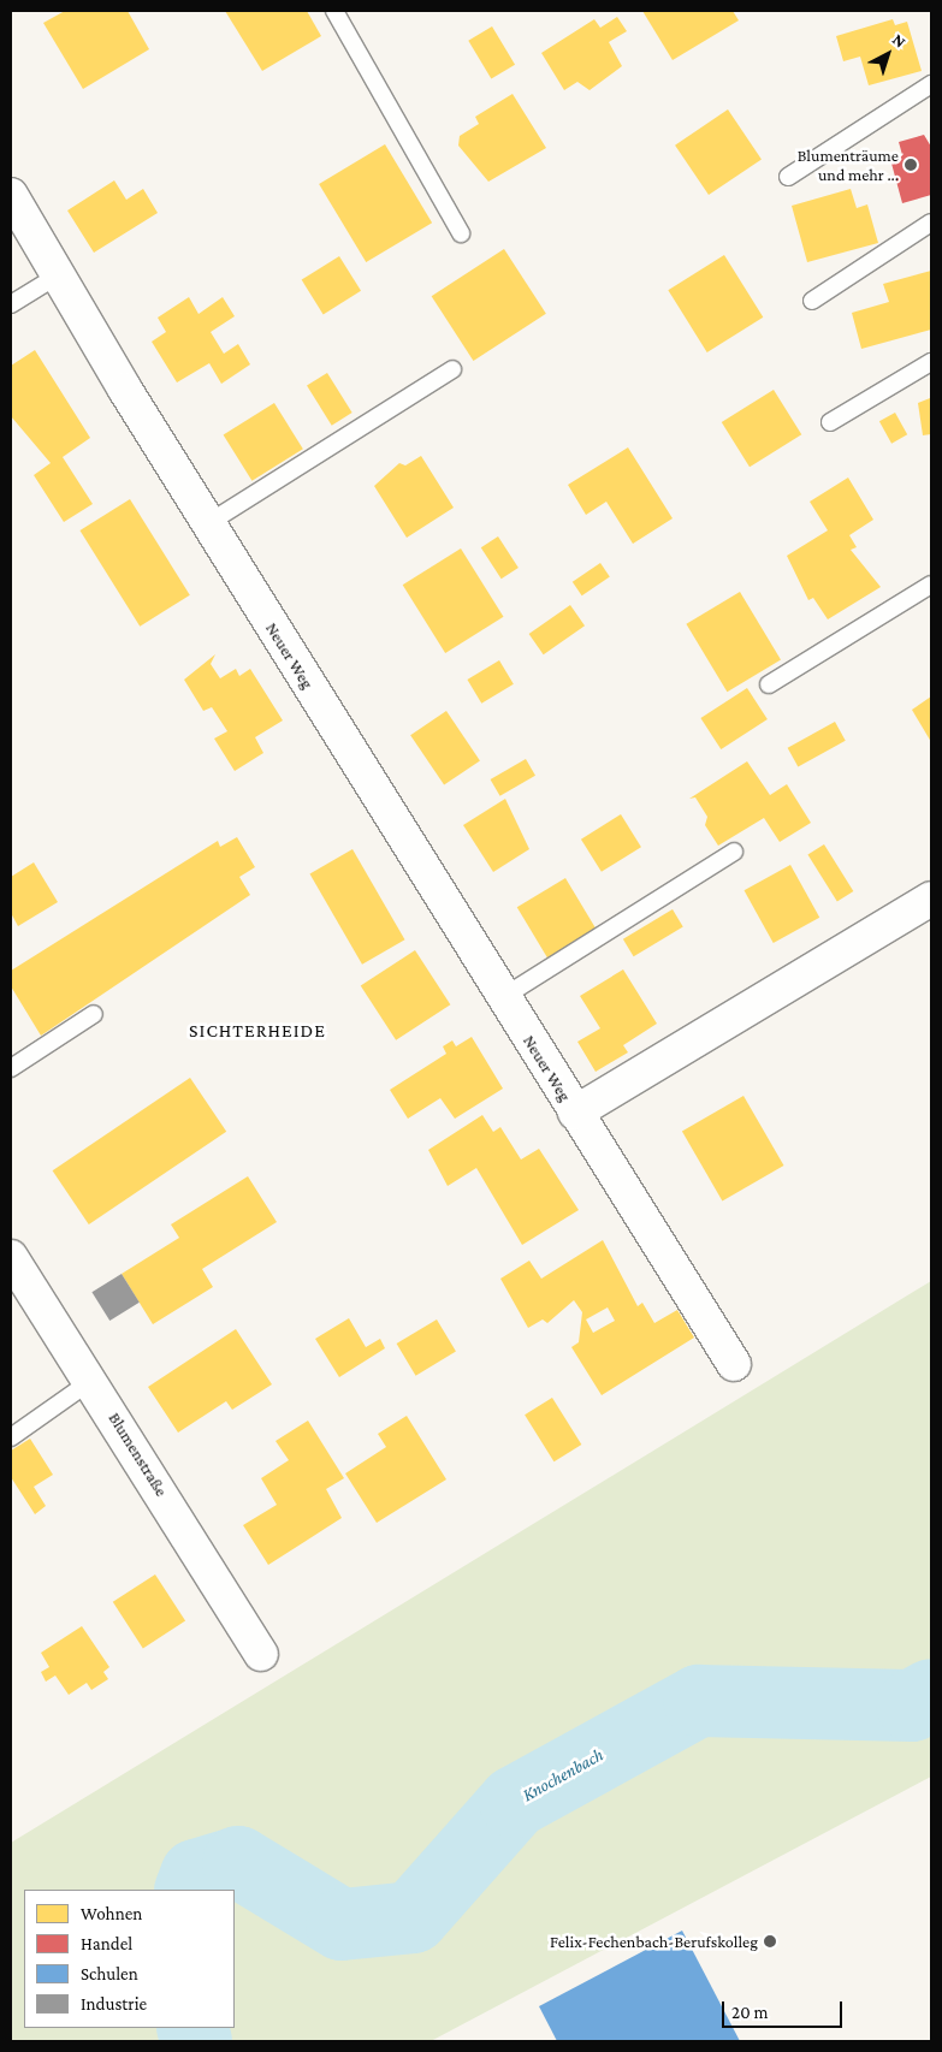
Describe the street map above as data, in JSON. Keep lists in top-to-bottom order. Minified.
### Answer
{"streets":{"street":["Neuer Weg","Blumenstraße"]},"districts":["SICHTERHEIDE"],"water":["Knochenbach"],"places":["Blumenträume und mehr ...","Felix-Fechenbach-Berufskolleg"],"legend":["Wohnen","Handel","Schulen","Industrie"],"scale_bar":"20 m","north":"top right"}
